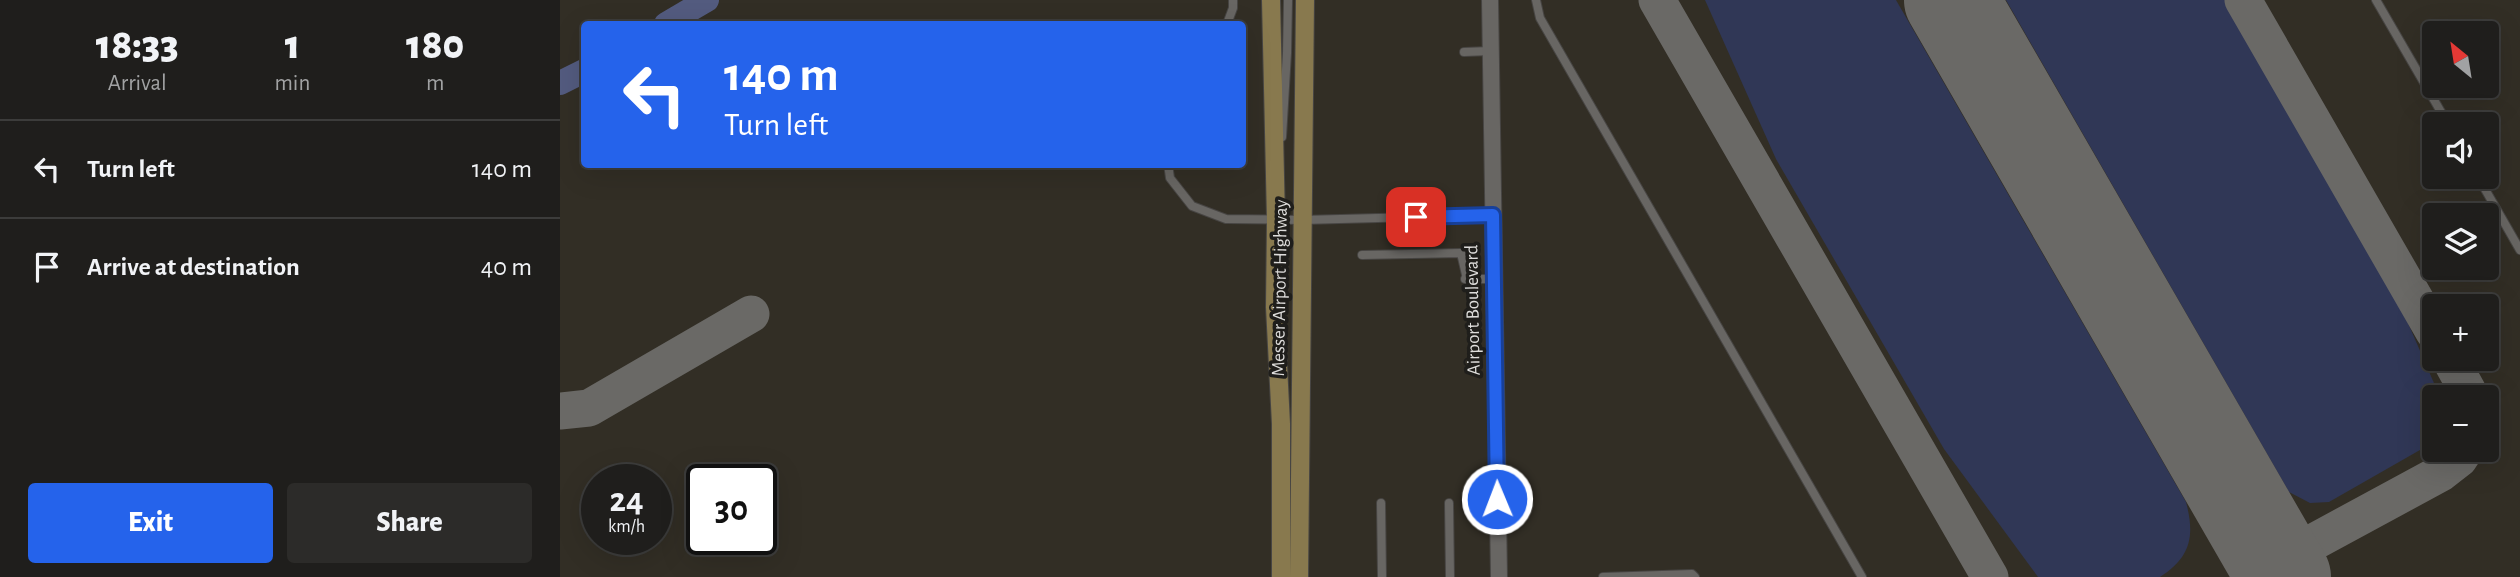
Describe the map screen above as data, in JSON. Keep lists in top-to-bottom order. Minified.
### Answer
{"streets":{"main road":["Messer Airport Highway"],"street":["Airport Boulevard"]},"north":"top left","page":{"eta":["18:33","Arrival","1","min","180","m"],"map_buttons":["+","−"],"turn":["140 m","Turn left"],"list":[{"name":"Turn left","value":"140 m"},{"name":"Arrive at destination","value":"40 m"}],"speed":"24 km/h","limit":"30","buttons":["Exit","Share"]}}
